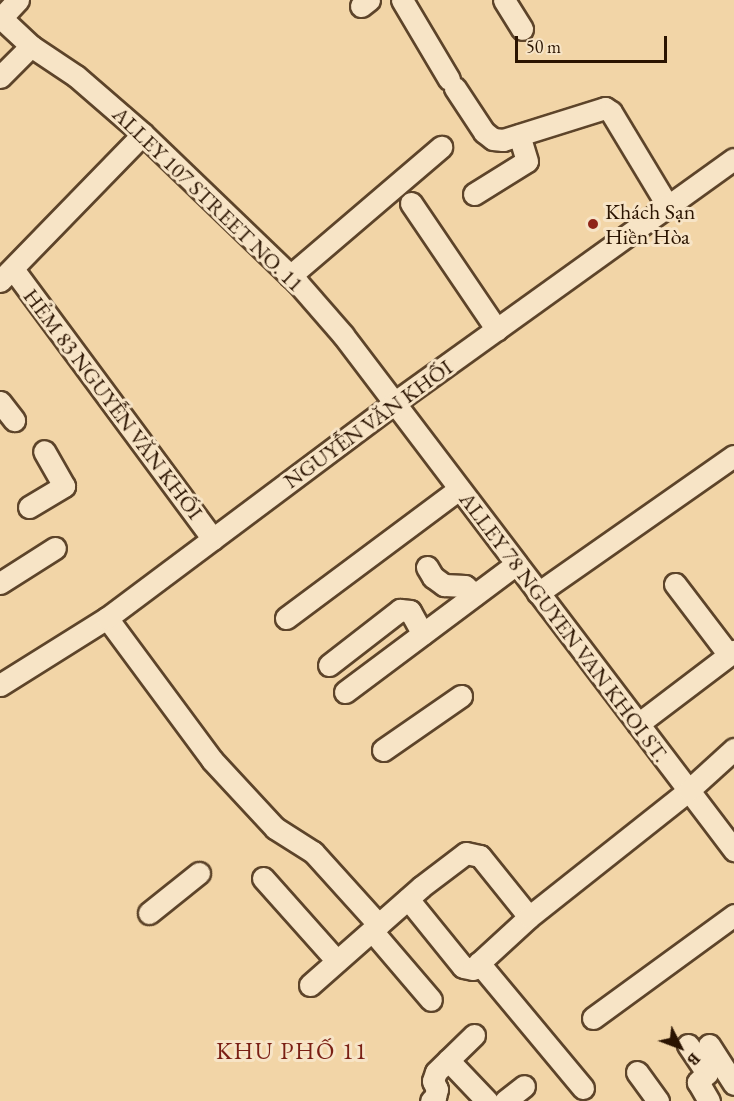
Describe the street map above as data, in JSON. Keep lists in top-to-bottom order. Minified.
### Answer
{"streets":{"street":["ALLEY 107 STREET NO. 11","HẺM 83 NGUYỄN VĂN KHỐI","NGUYỄN VĂN KHỐI","ALLEY 78 NGUYEN VAN KHOI ST."]},"crossings":[["ALLEY 107 STREET NO. 11","NGUYỄN VĂN KHỐI"],["ALLEY 107 STREET NO. 11","ALLEY 78 NGUYEN VAN KHOI ST."],["HẺM 83 NGUYỄN VĂN KHỐI","NGUYỄN VĂN KHỐI"],["NGUYỄN VĂN KHỐI","ALLEY 78 NGUYEN VAN KHOI ST."]],"districts":["KHU PHỐ 11"],"places":["Khách Sạn Hiền Hòa"],"scale_bar":"50 m","north":"bottom right"}
